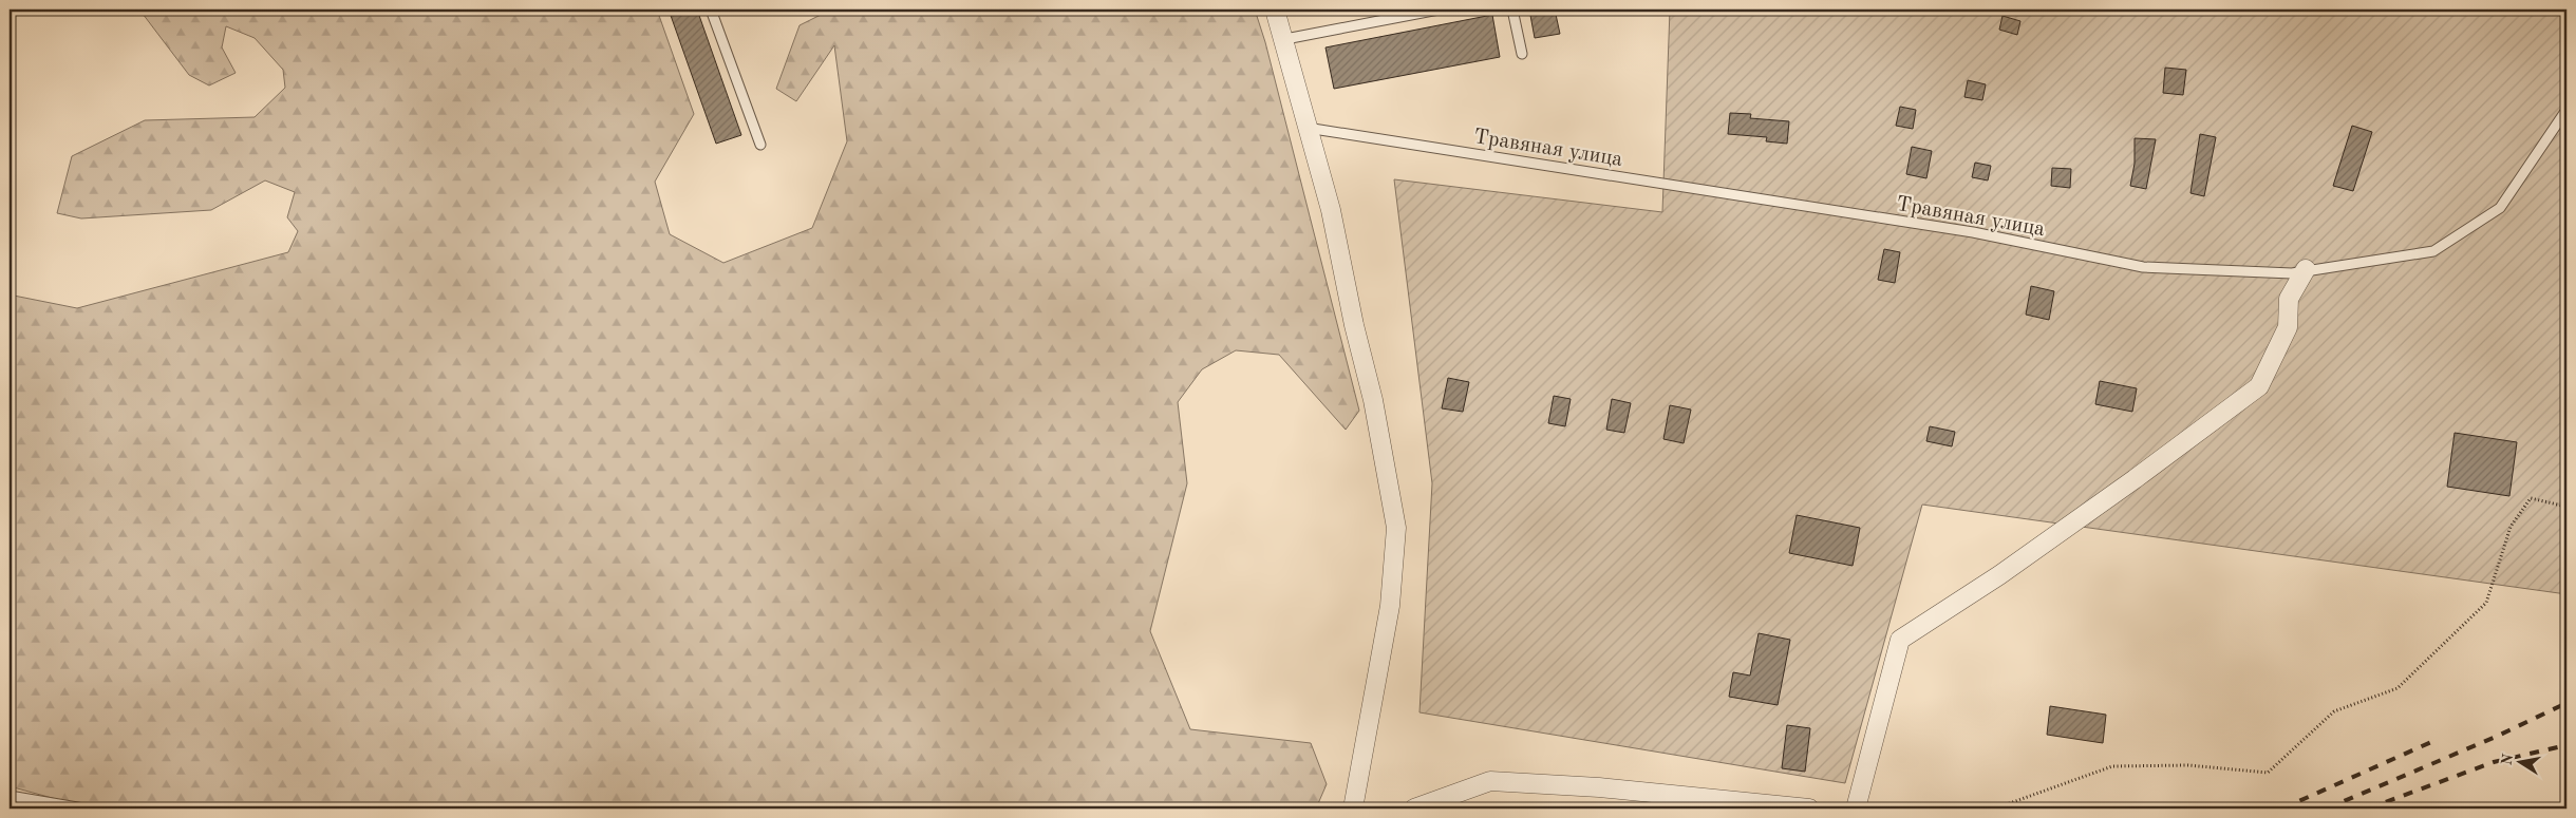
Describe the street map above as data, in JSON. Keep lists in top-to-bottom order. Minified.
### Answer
{"streets":{"lane":["Травяная улица"]},"north":"left"}
